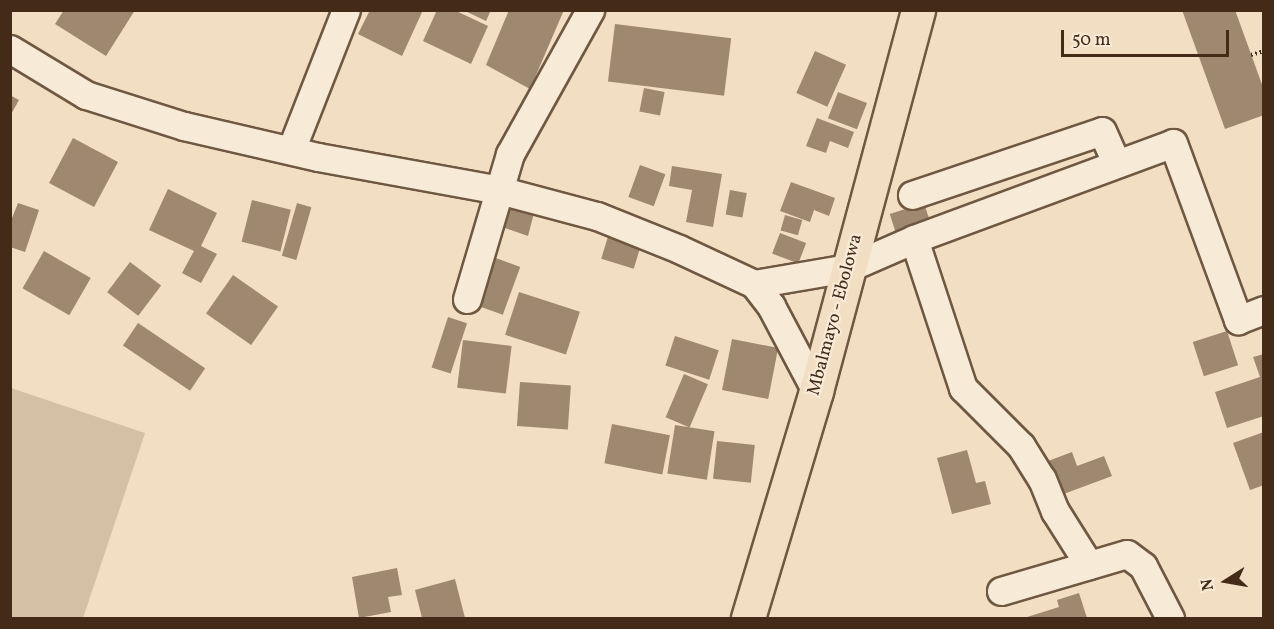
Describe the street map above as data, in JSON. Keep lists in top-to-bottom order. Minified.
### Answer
{"streets":{"highway":["Mbalmayo - Ebolowa"]},"scale_bar":"50 m","north":"left"}
